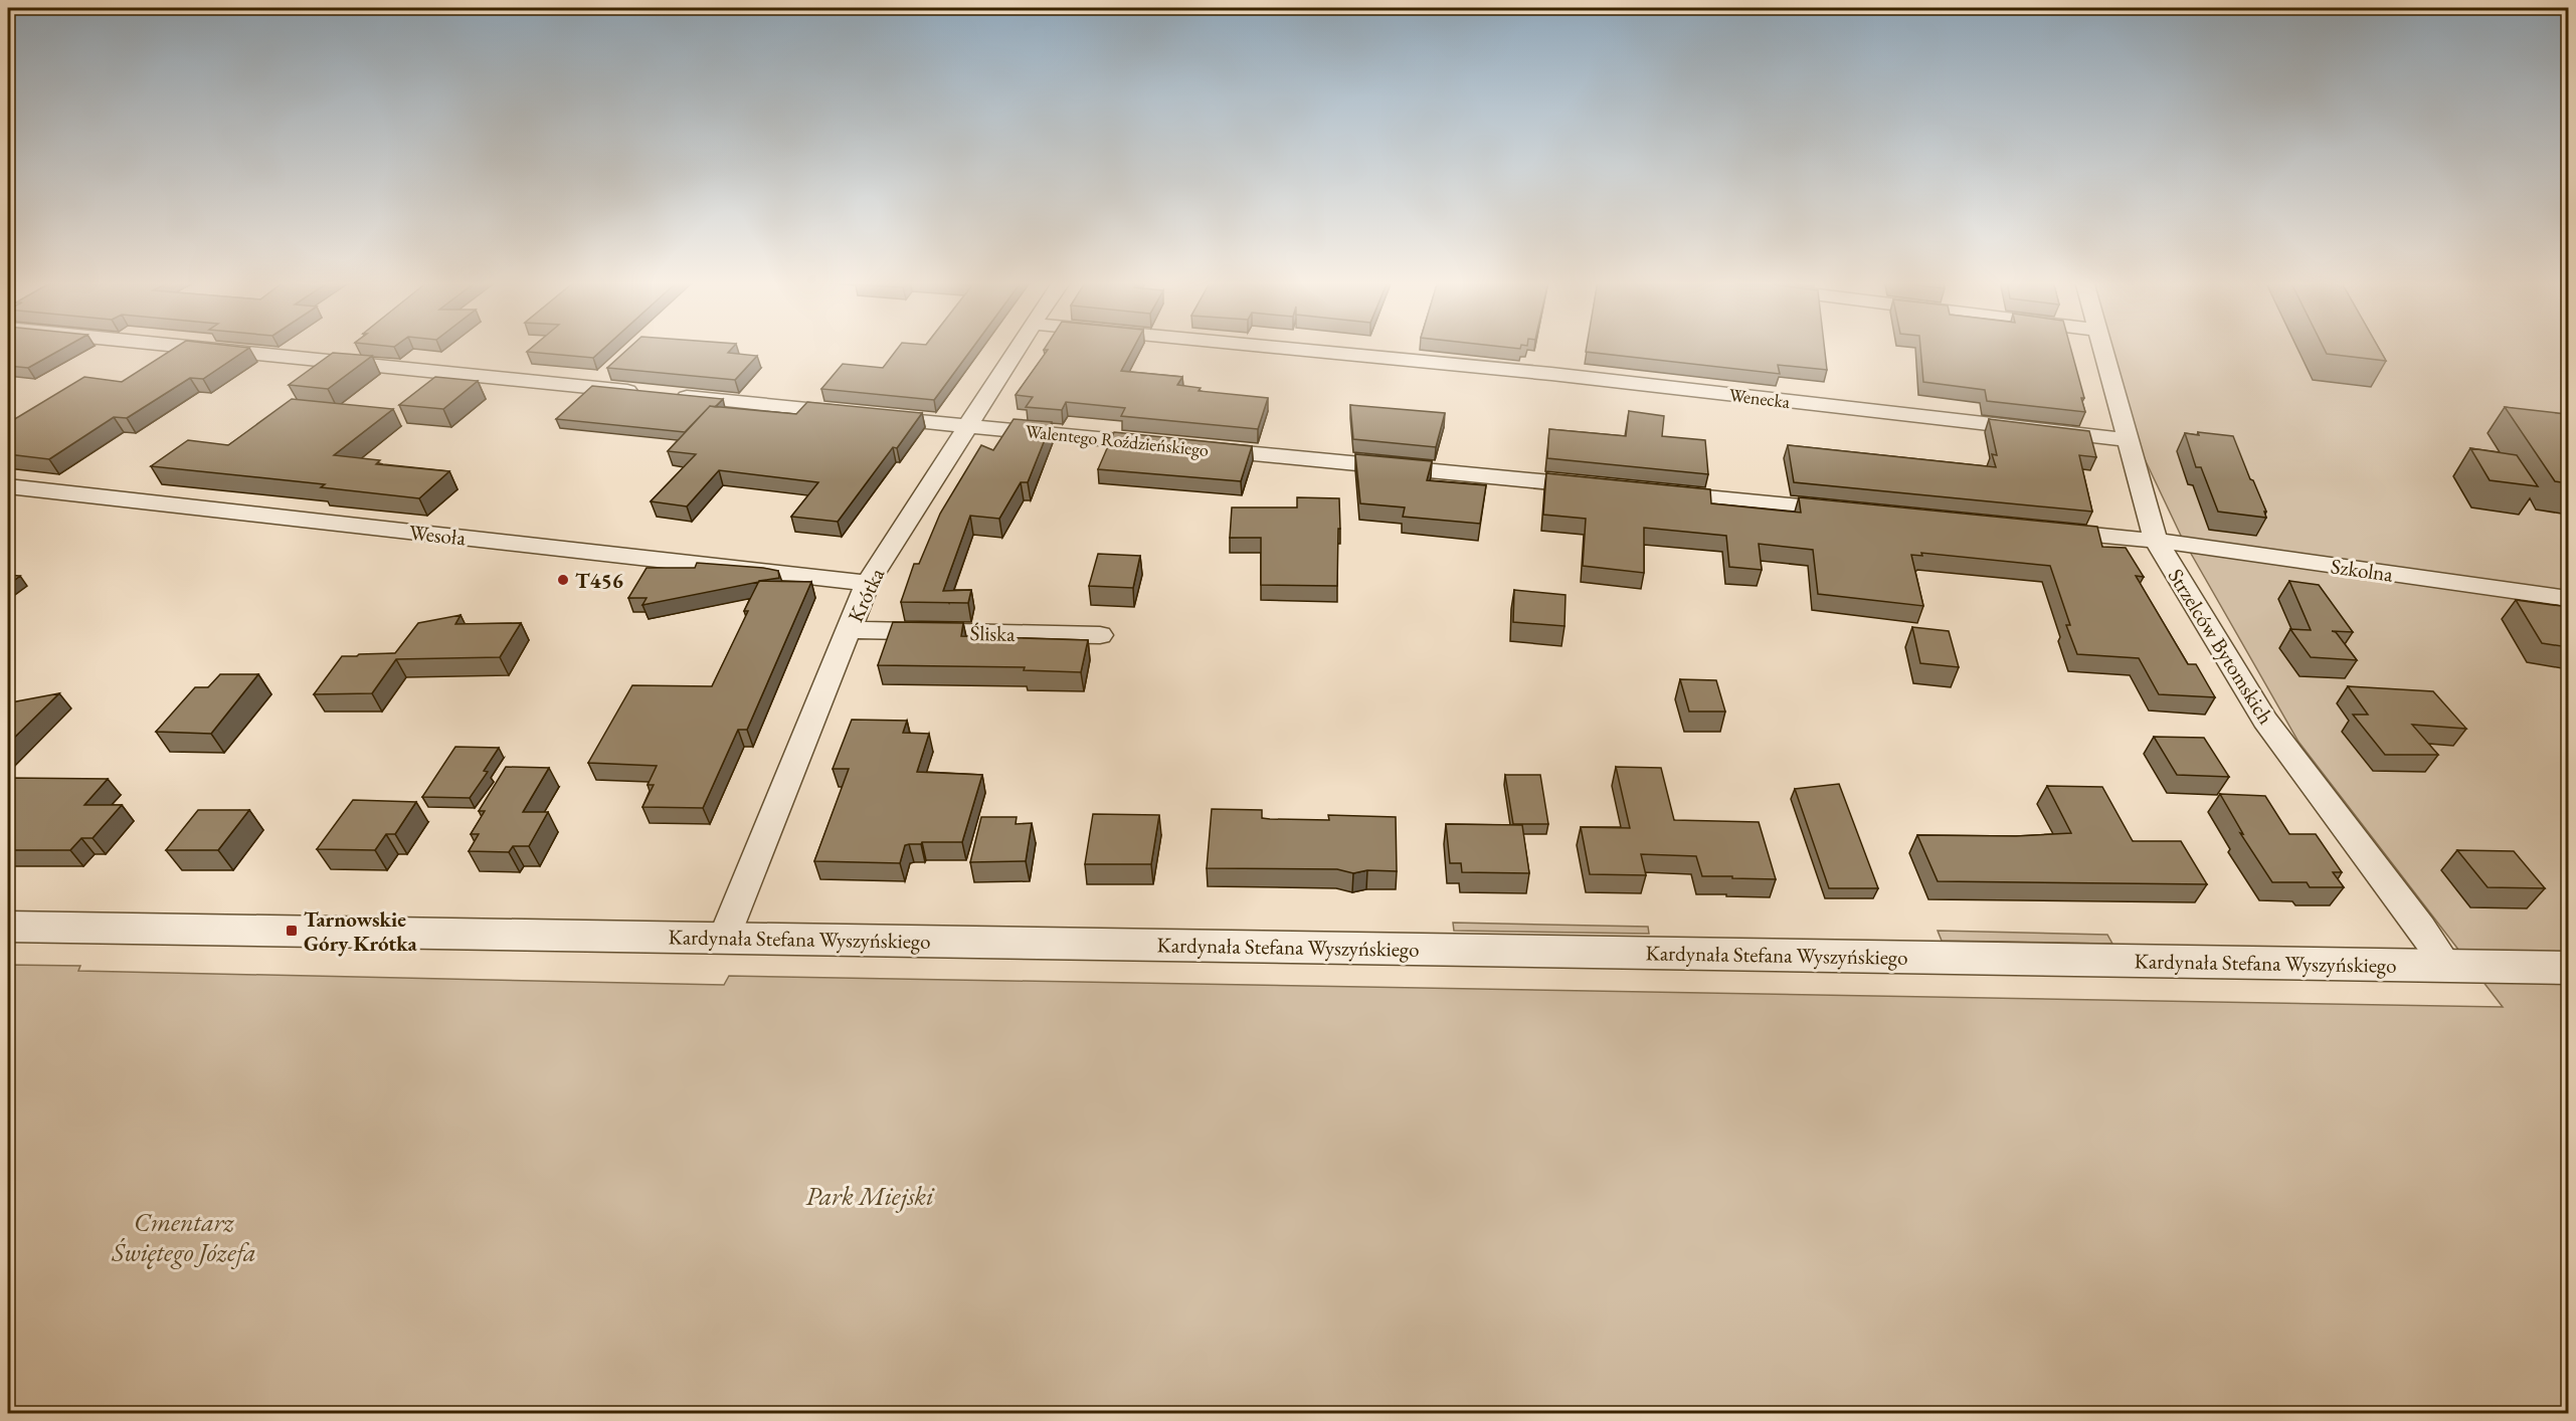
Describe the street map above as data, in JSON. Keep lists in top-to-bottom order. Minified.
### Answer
{"streets":{"street":["Wenecka","Walentego Roździeńskiego","Wesoła","Szkolna","Krótka","Śliska","Strzelców Bytomskich","Kardynała Stefana Wyszyńskiego"]},"crossings":[["Wenecka","Strzelców Bytomskich"],["Walentego Roździeńskiego","Krótka"],["Wesoła","Krótka"],["Szkolna","Strzelców Bytomskich"],["Krótka","Śliska"],["Krótka","Kardynała Stefana Wyszyńskiego"],["Strzelców Bytomskich","Kardynała Stefana Wyszyńskiego"]],"parks":["Park Miejski","Cmentarz Świętego Józefa"],"places":{"other":["T456"],"transit":["Tarnowskie Góry Krótka"]}}
